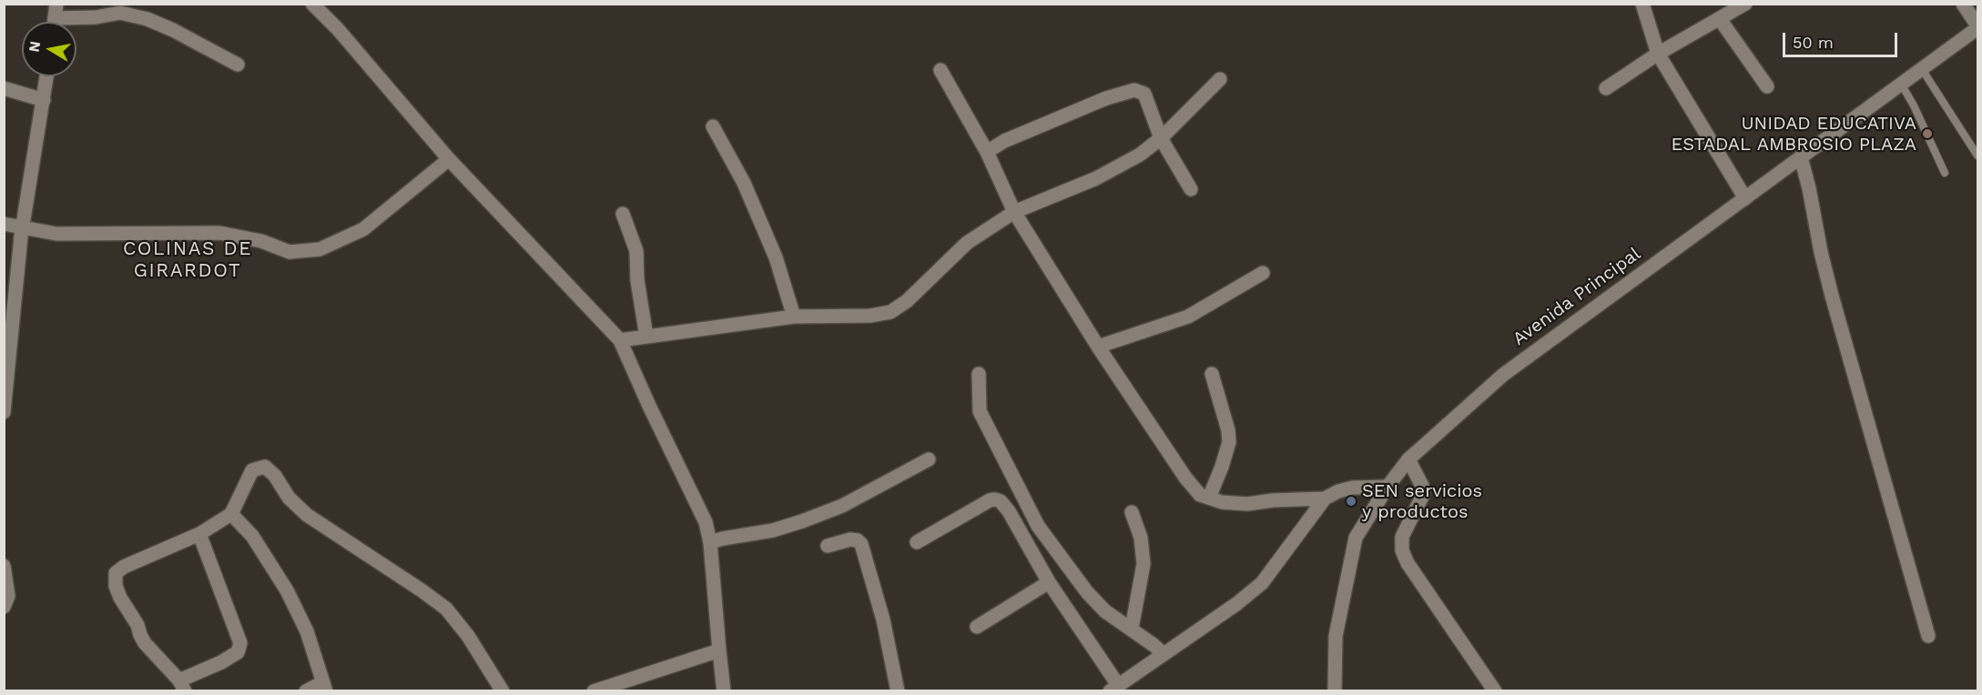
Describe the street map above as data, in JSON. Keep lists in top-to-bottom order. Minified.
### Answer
{"streets":{"street":["Avenida Principal"]},"districts":["COLINAS DE GIRARDOT"],"places":["UNIDAD EDUCATIVA ESTADAL AMBROSIO PLAZA","SEN servicios y productos"],"scale_bar":"50 m","north":"left"}
